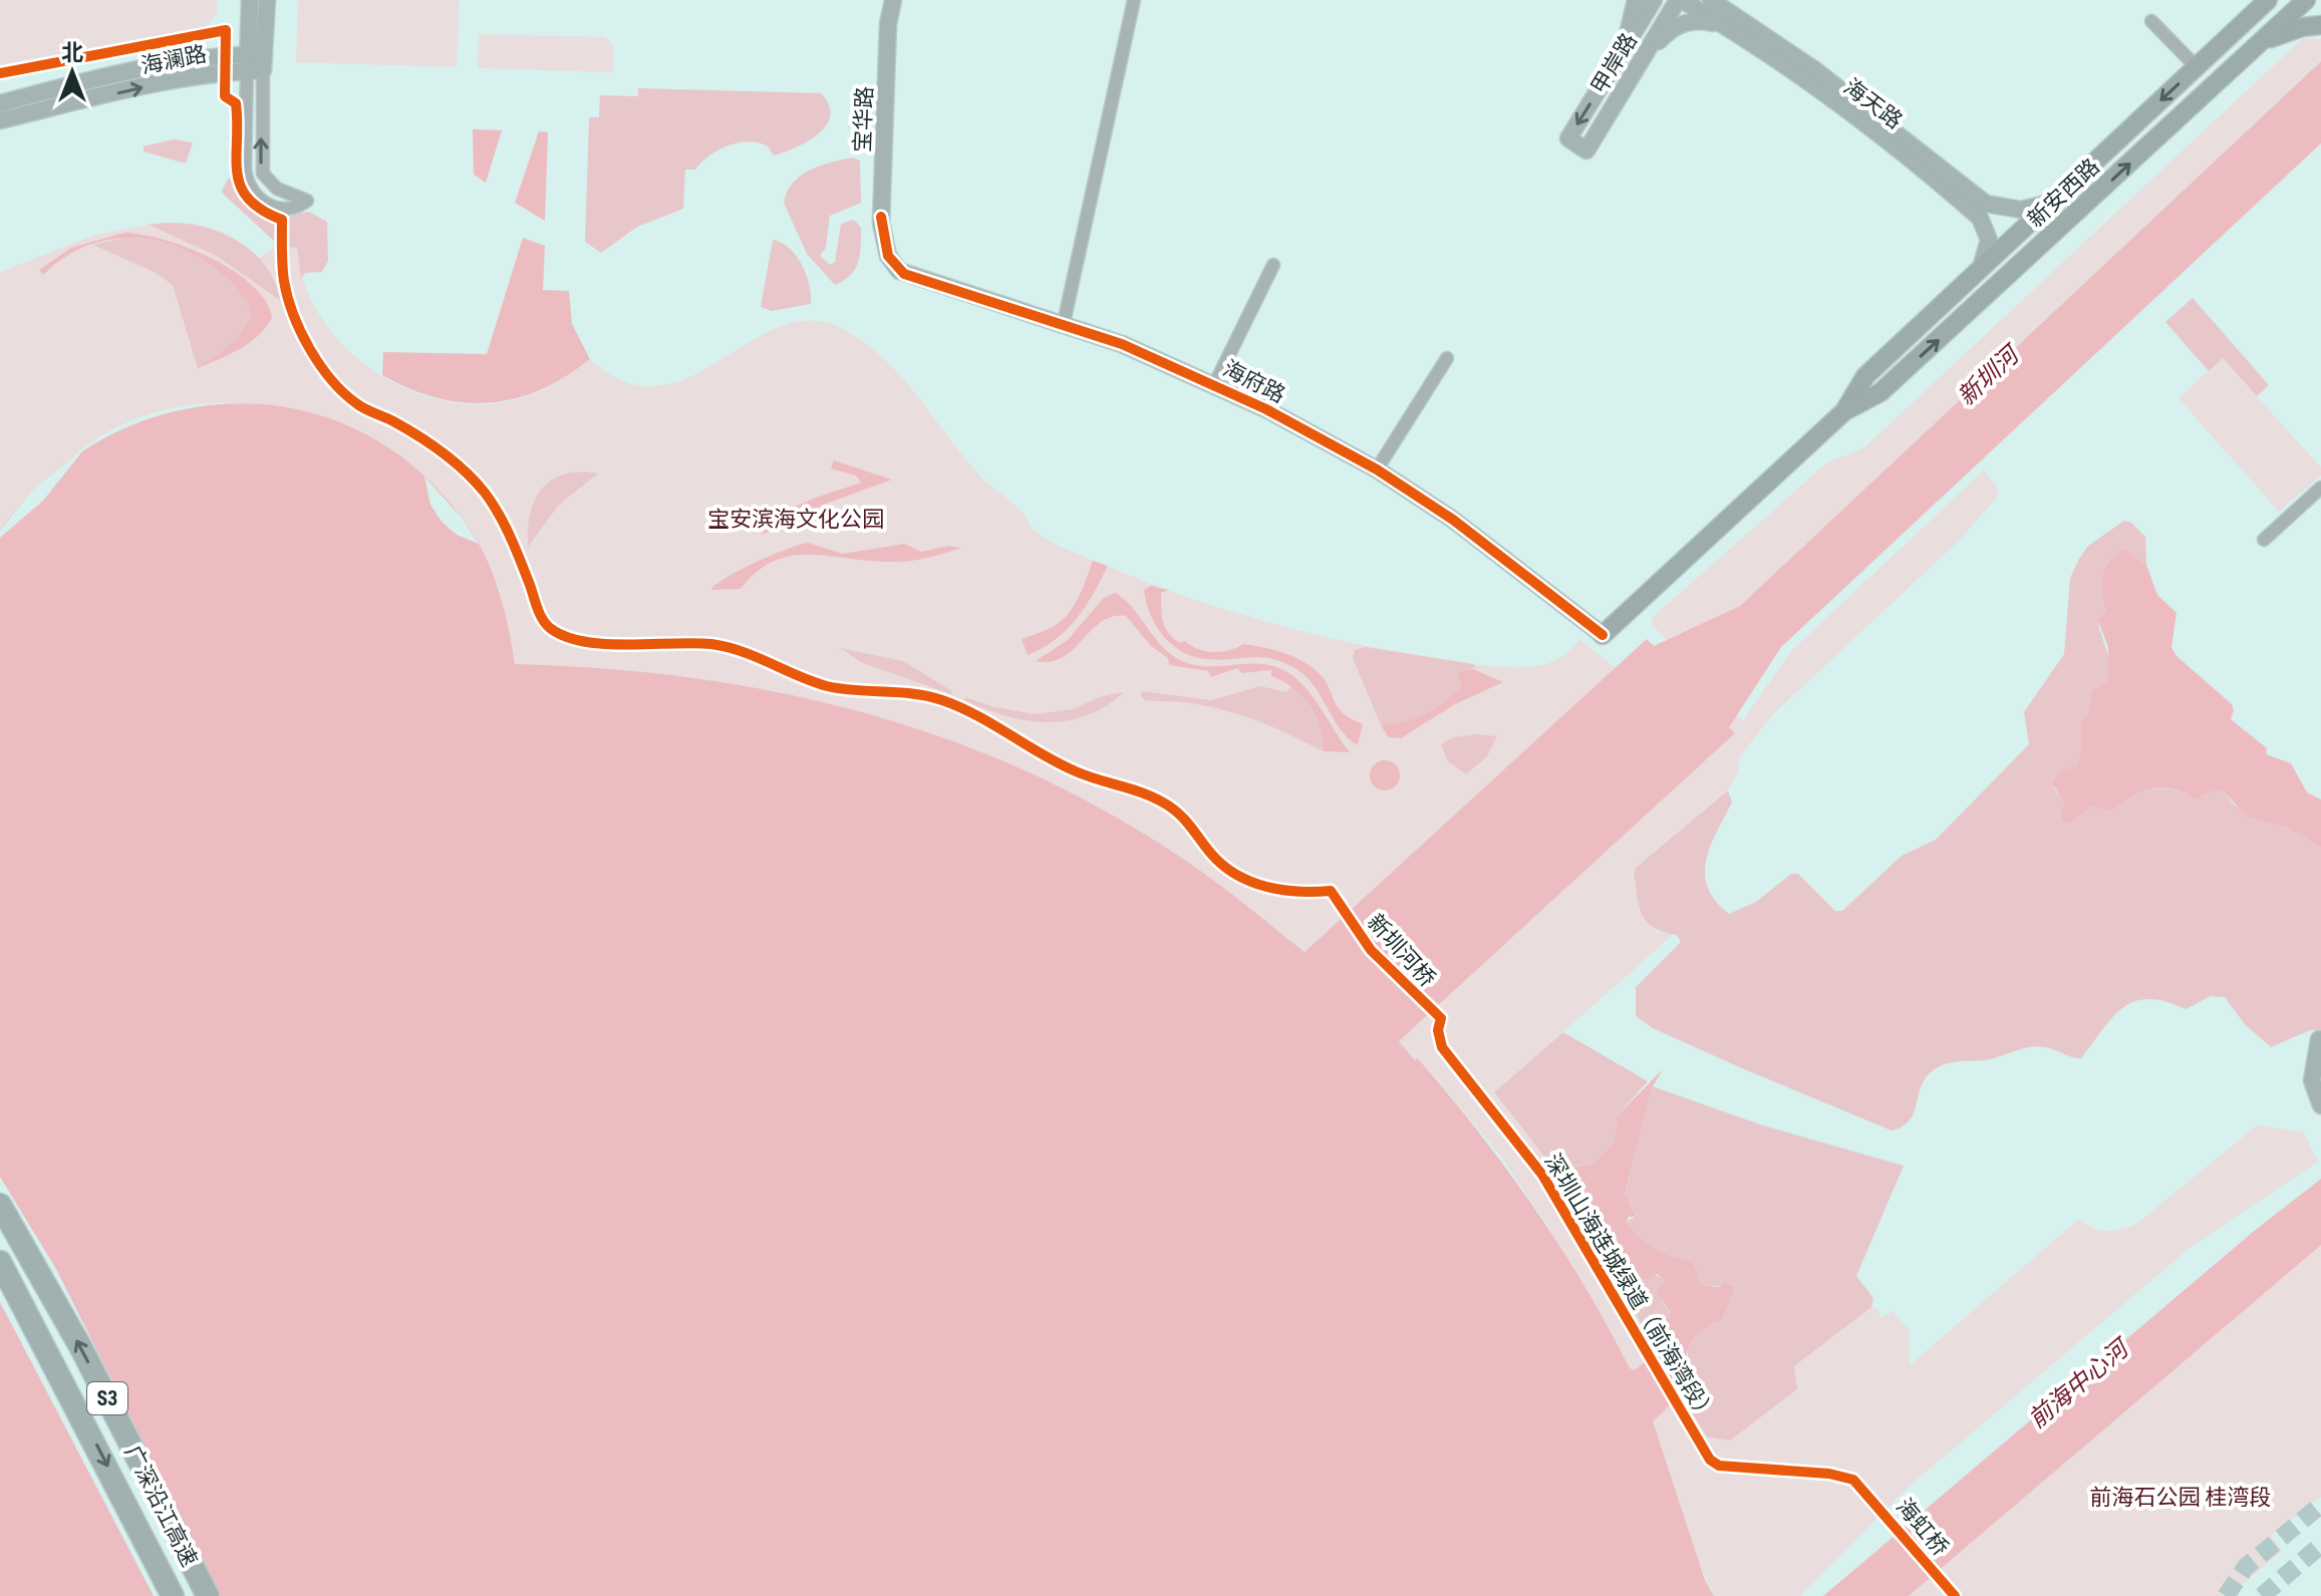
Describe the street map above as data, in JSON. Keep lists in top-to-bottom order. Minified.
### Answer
{"streets":{"highway":["S3","广深沿江高速"],"main road":["海澜路","甲岸路","海天路","宝华路","新安西路","海府路"],"cycle path":["新圳河桥"]},"crossings":[["甲岸路","海天路"],["海天路","新安西路"],["宝华路","海府路"],["新安西路","海府路"]],"water":["新圳河","前海中心河"],"parks":["宝安滨海文化公园","前海石公园 桂湾段"],"north":"top"}
